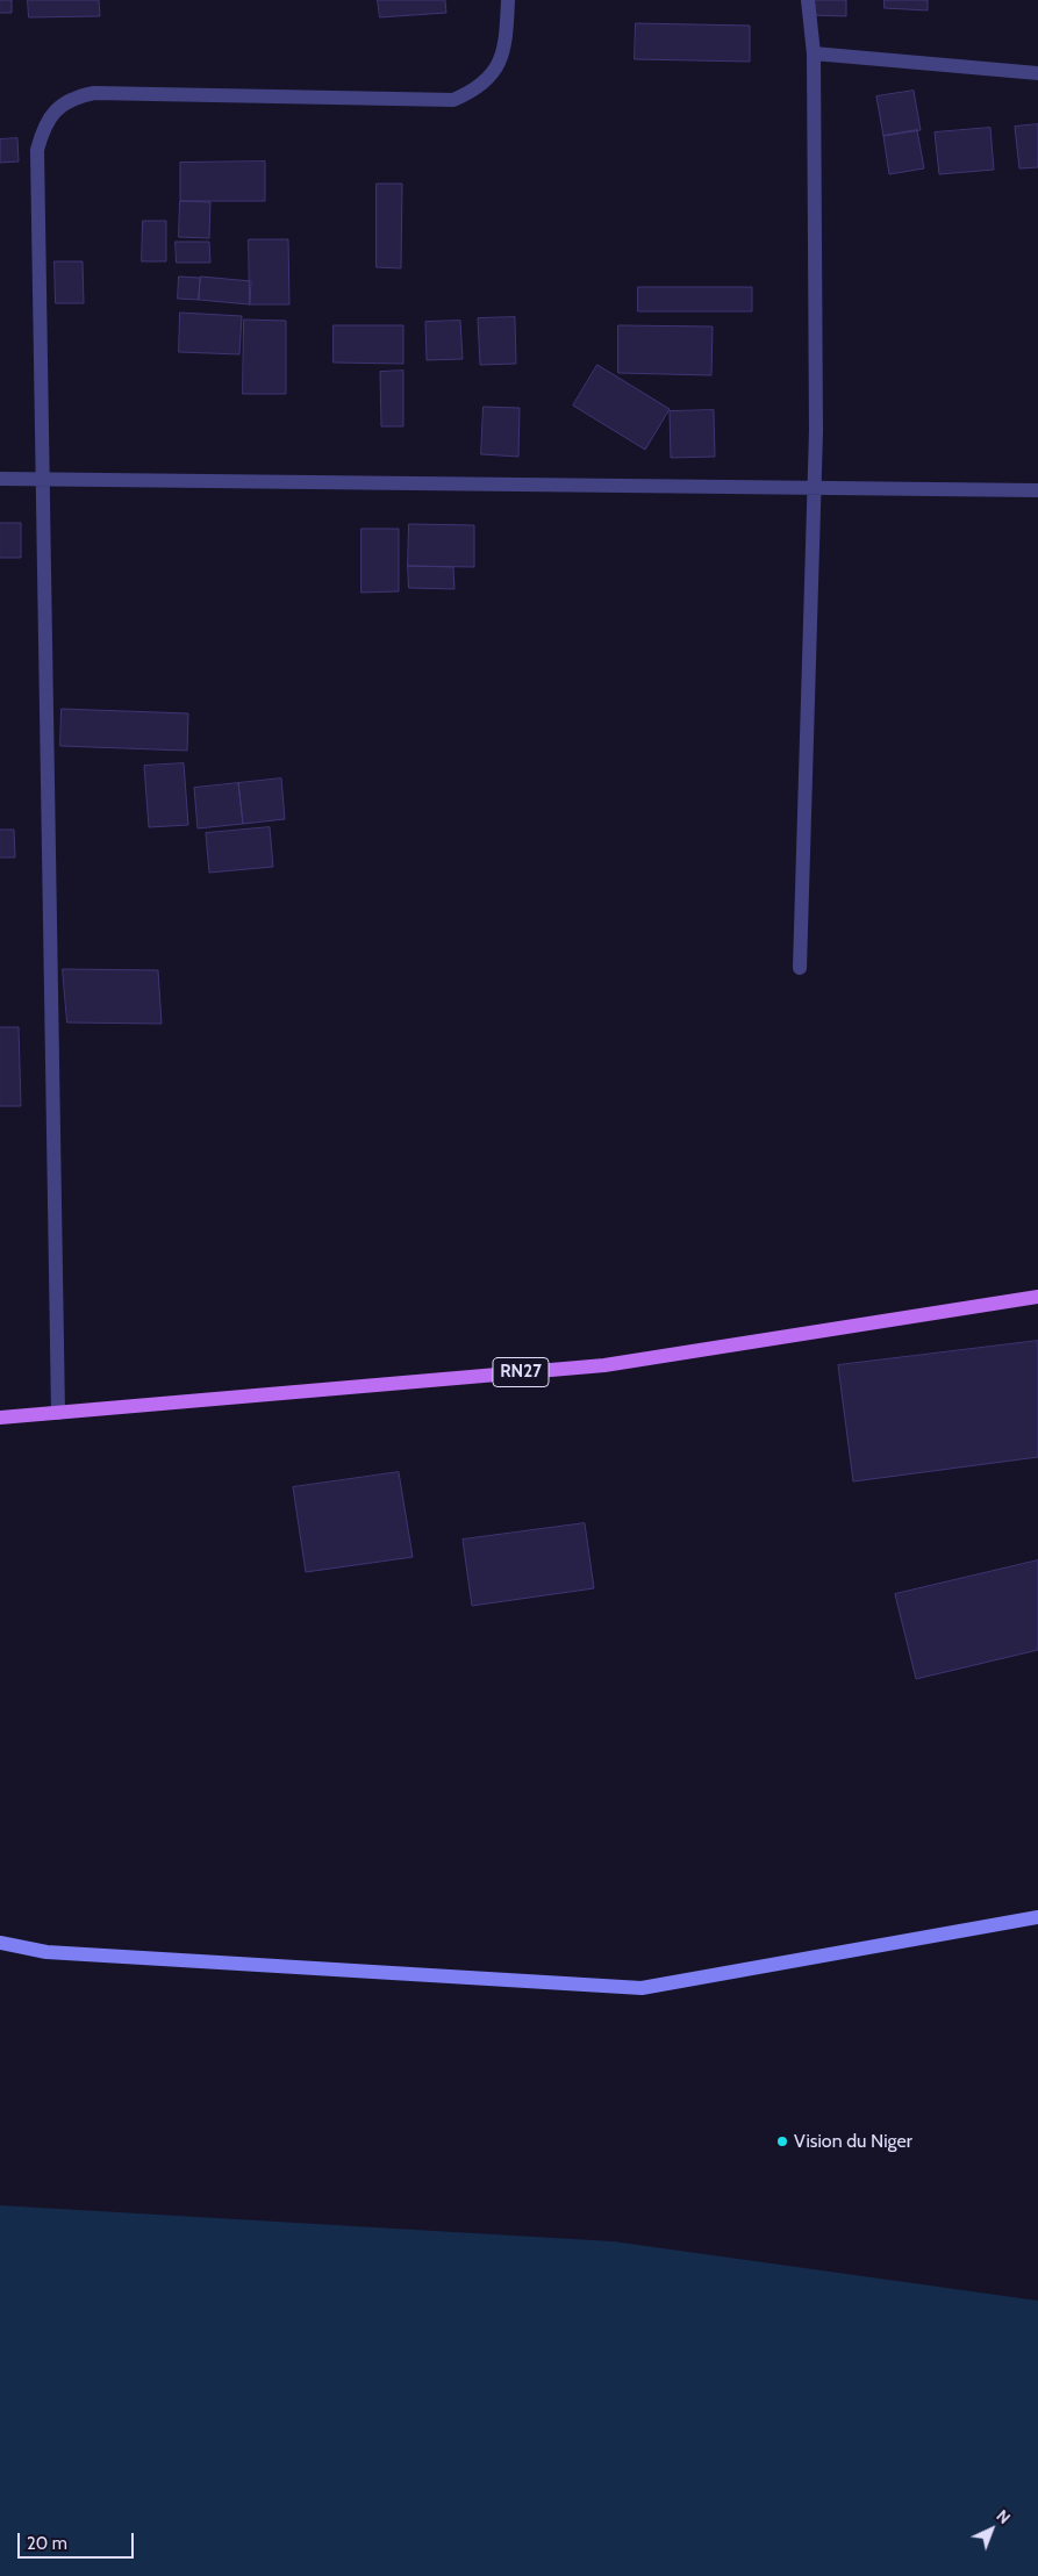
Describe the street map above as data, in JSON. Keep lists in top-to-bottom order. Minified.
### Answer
{"streets":{"main road":["RN27"]},"places":["Vision du Niger"],"scale_bar":"20 m","north":"top right"}
